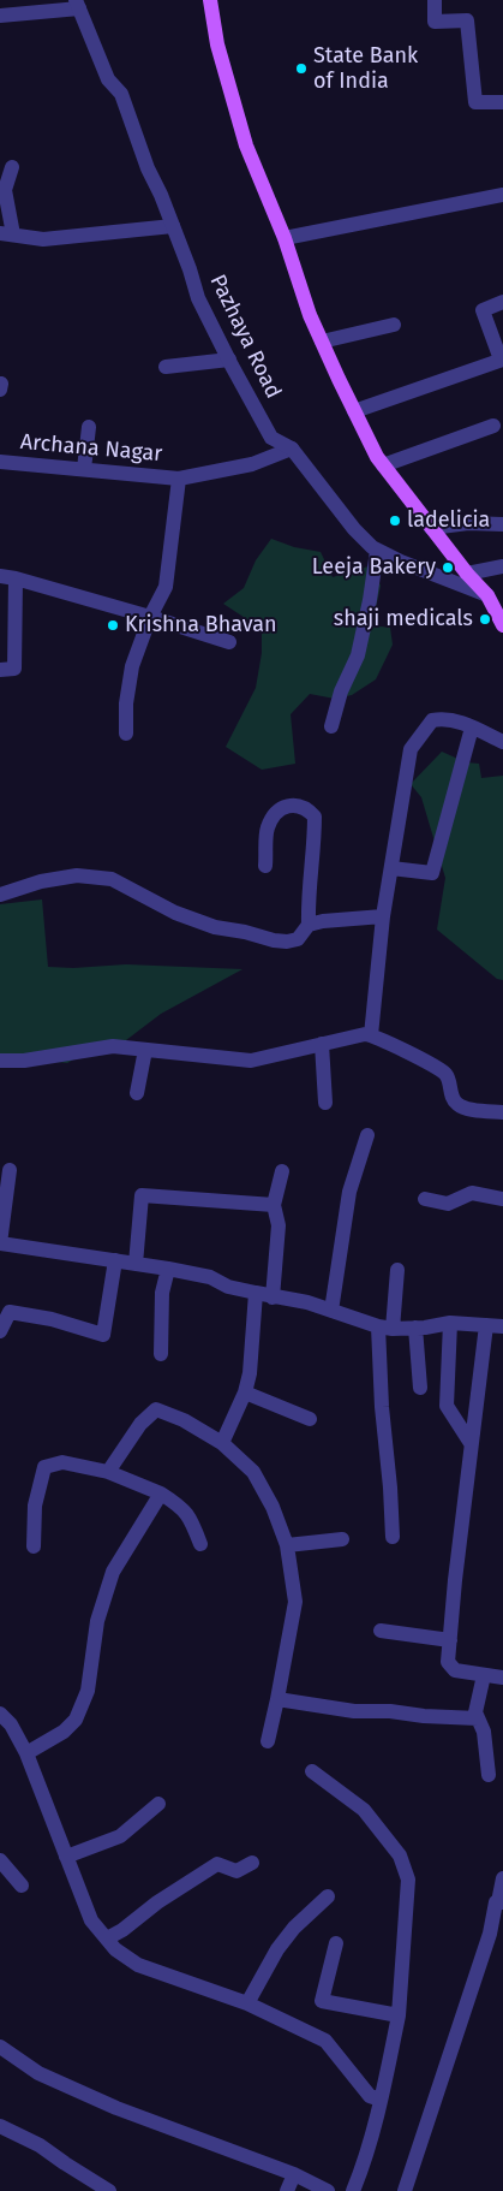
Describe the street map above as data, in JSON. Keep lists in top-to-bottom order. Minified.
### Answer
{"streets":{"street":["Pazhaya Road","Archana Nagar"]},"crossings":[["Pazhaya Road","Archana Nagar"]],"places":["State Bank of India","ladelicia","Leeja Bakery","shaji medicals","Krishna Bhavan"]}
